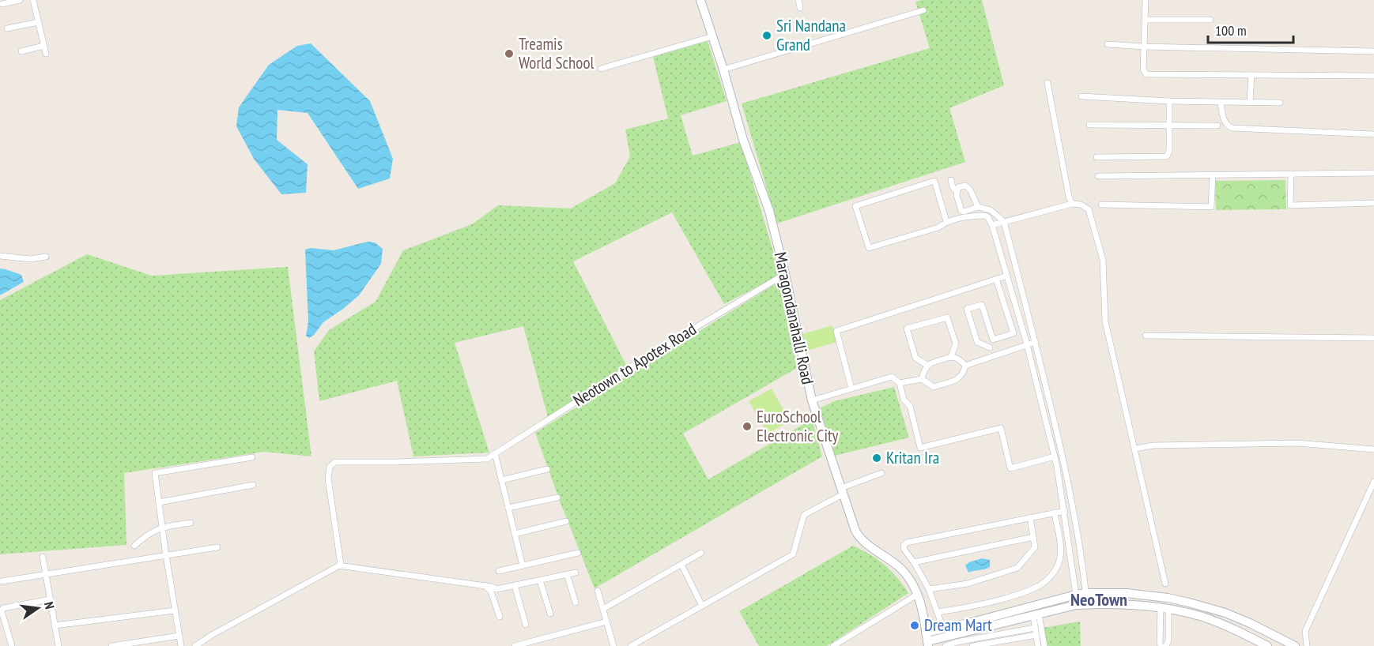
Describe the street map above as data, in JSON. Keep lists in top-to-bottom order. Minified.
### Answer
{"streets":{"street":["Maragondanahalli Road","Neotown to Apotex Road"]},"crossings":[["Maragondanahalli Road","Neotown to Apotex Road"]],"districts":["NeoTown"],"places":["Sri Nandana Grand","Treamis World School","EuroSchool Electronic City","Kritan Ira","Dream Mart"],"scale_bar":"100 m","north":"right"}
